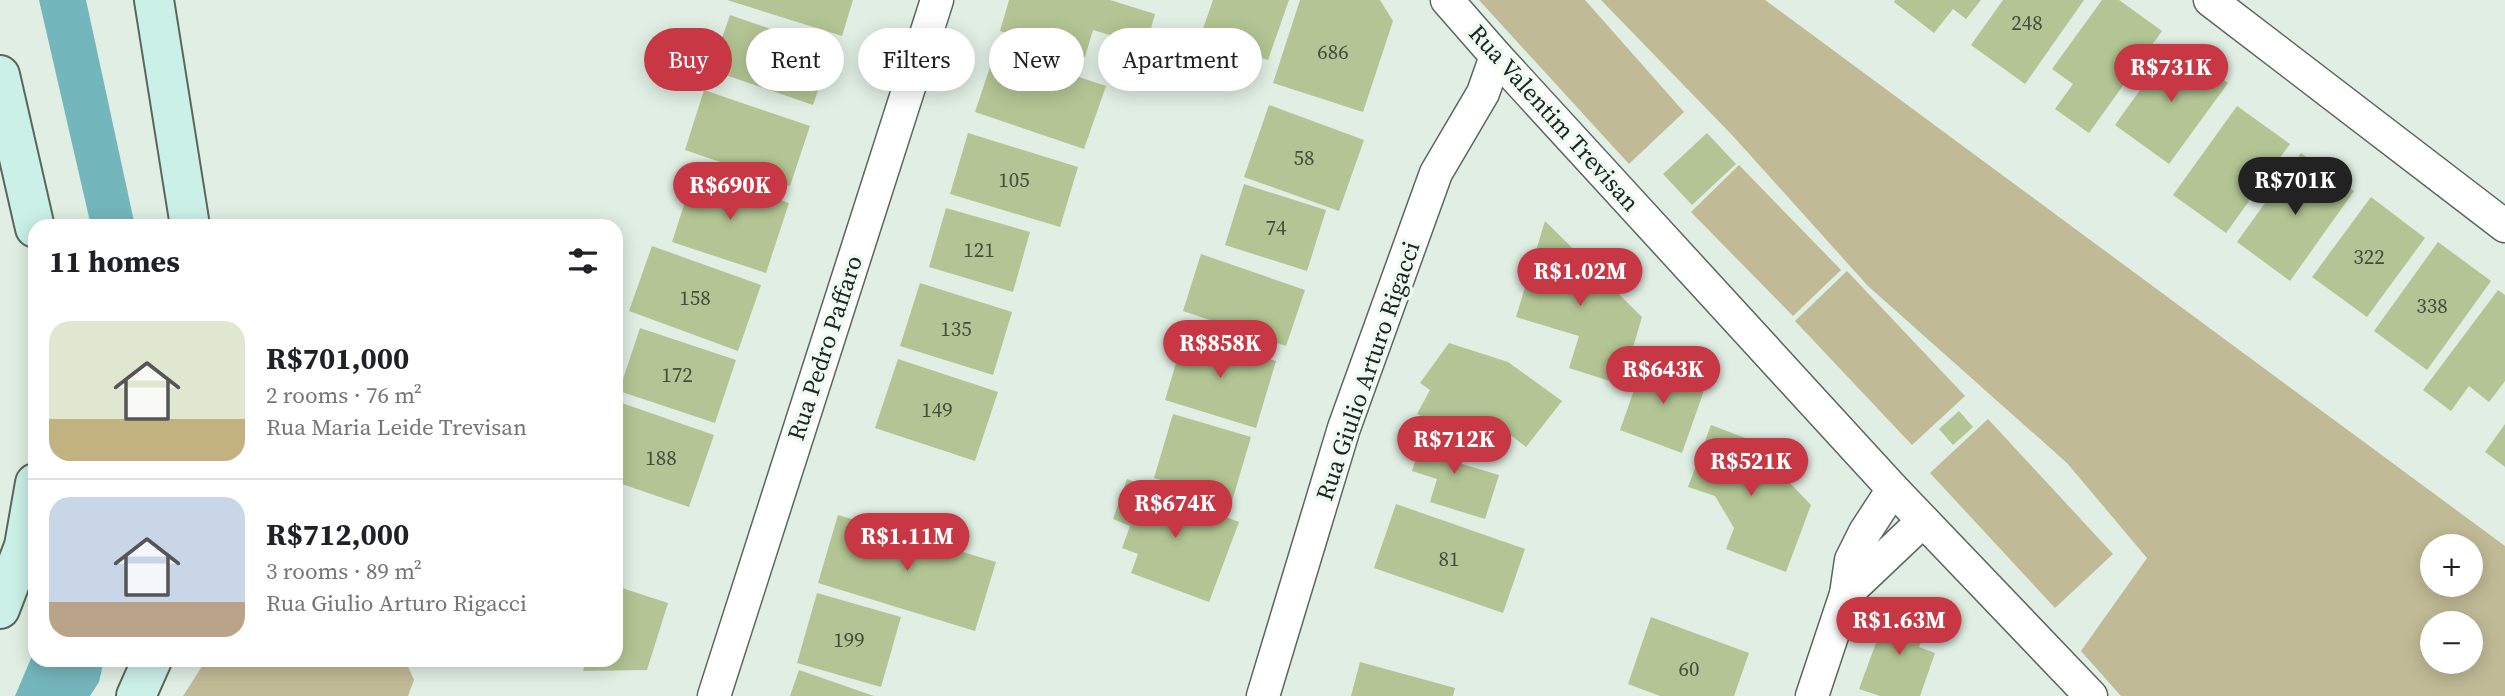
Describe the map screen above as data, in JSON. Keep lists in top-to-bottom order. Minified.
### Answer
{"streets":{"street":["Rua Valentim Trevisan","Rua Pedro Paffaro","Rua Giulio Arturo Rigacci"]},"crossings":[["Rua Valentim Trevisan","Rua Giulio Arturo Rigacci"]],"house_numbers":["248","686","58","105","74","121","322","158","338","135","172","149","188","81","199","60"],"page":{"chip":["Buy","Rent","Filters","New","Apartment"],"price":["R$731K","R$701K","R$690K","R$1.02M","R$858K","R$643K","R$712K","R$521K","R$674K","R$1.11M","R$1.63M"],"heading":"11 homes","list":[{"name":"R$701,000","note":"2 rooms · 76 m² · Rua Maria Leide Trevisan"},{"name":"R$712,000","note":"3 rooms · 89 m² · Rua Giulio Arturo Rigacci"}],"map_buttons":["+","−"]}}
